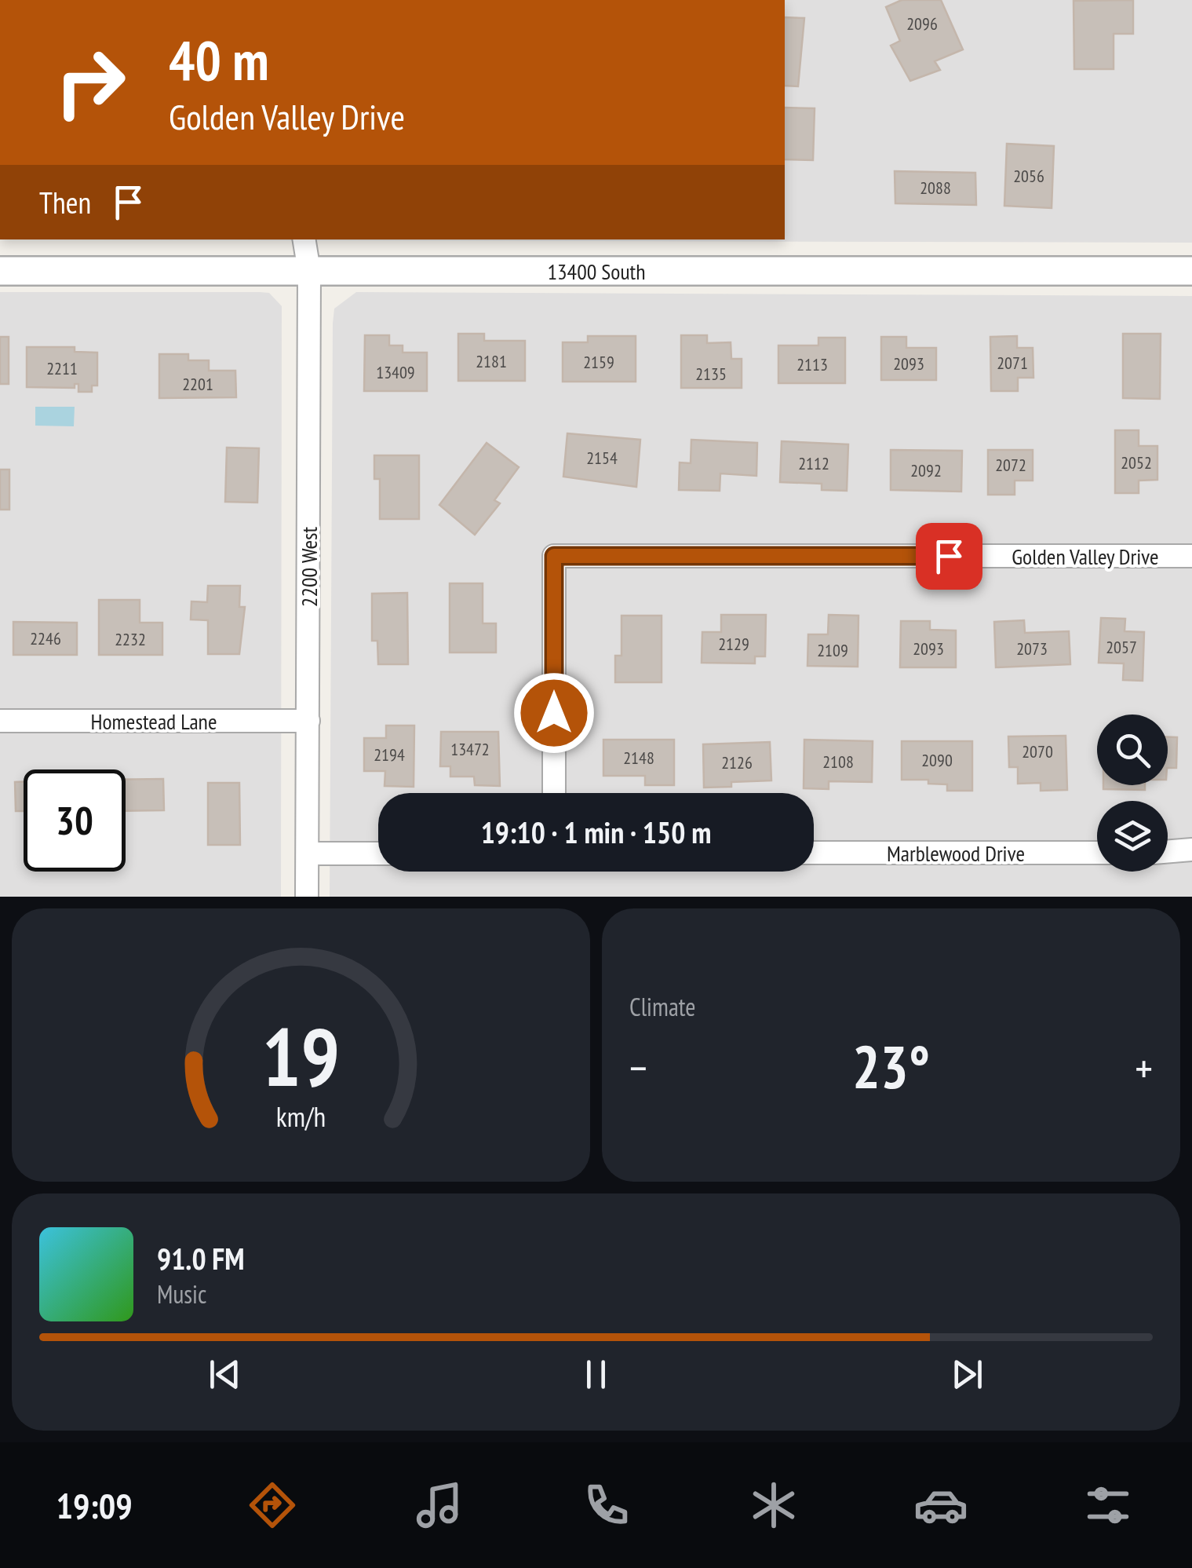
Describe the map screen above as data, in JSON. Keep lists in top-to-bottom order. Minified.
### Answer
{"streets":{"street":["13400 South","Golden Valley Drive","2200 West","Homestead Lane","Marblewood Drive"]},"crossings":[["13400 South","2200 West"],["2200 West","Homestead Lane"]],"house_numbers":["2096","2056","2088","2181","2159","2071","2093","2113","2211","13409","2135","2201","2154","2052","2112","2072","2092","2246","2232","2129","2057","2093","2073","2109","13472","2070","2194","2148","2090","2108","2126"],"page":{"turn":["40 m","Golden Valley Drive"],"then":"Then","limit":"30","trip":"19:10 · 1 min · 150 m","tile":"Climate","heat":["−","23°","+"],"song":["91.0 FM","Music"],"tabs":"19:09","gauge":["19","km/h"]}}
